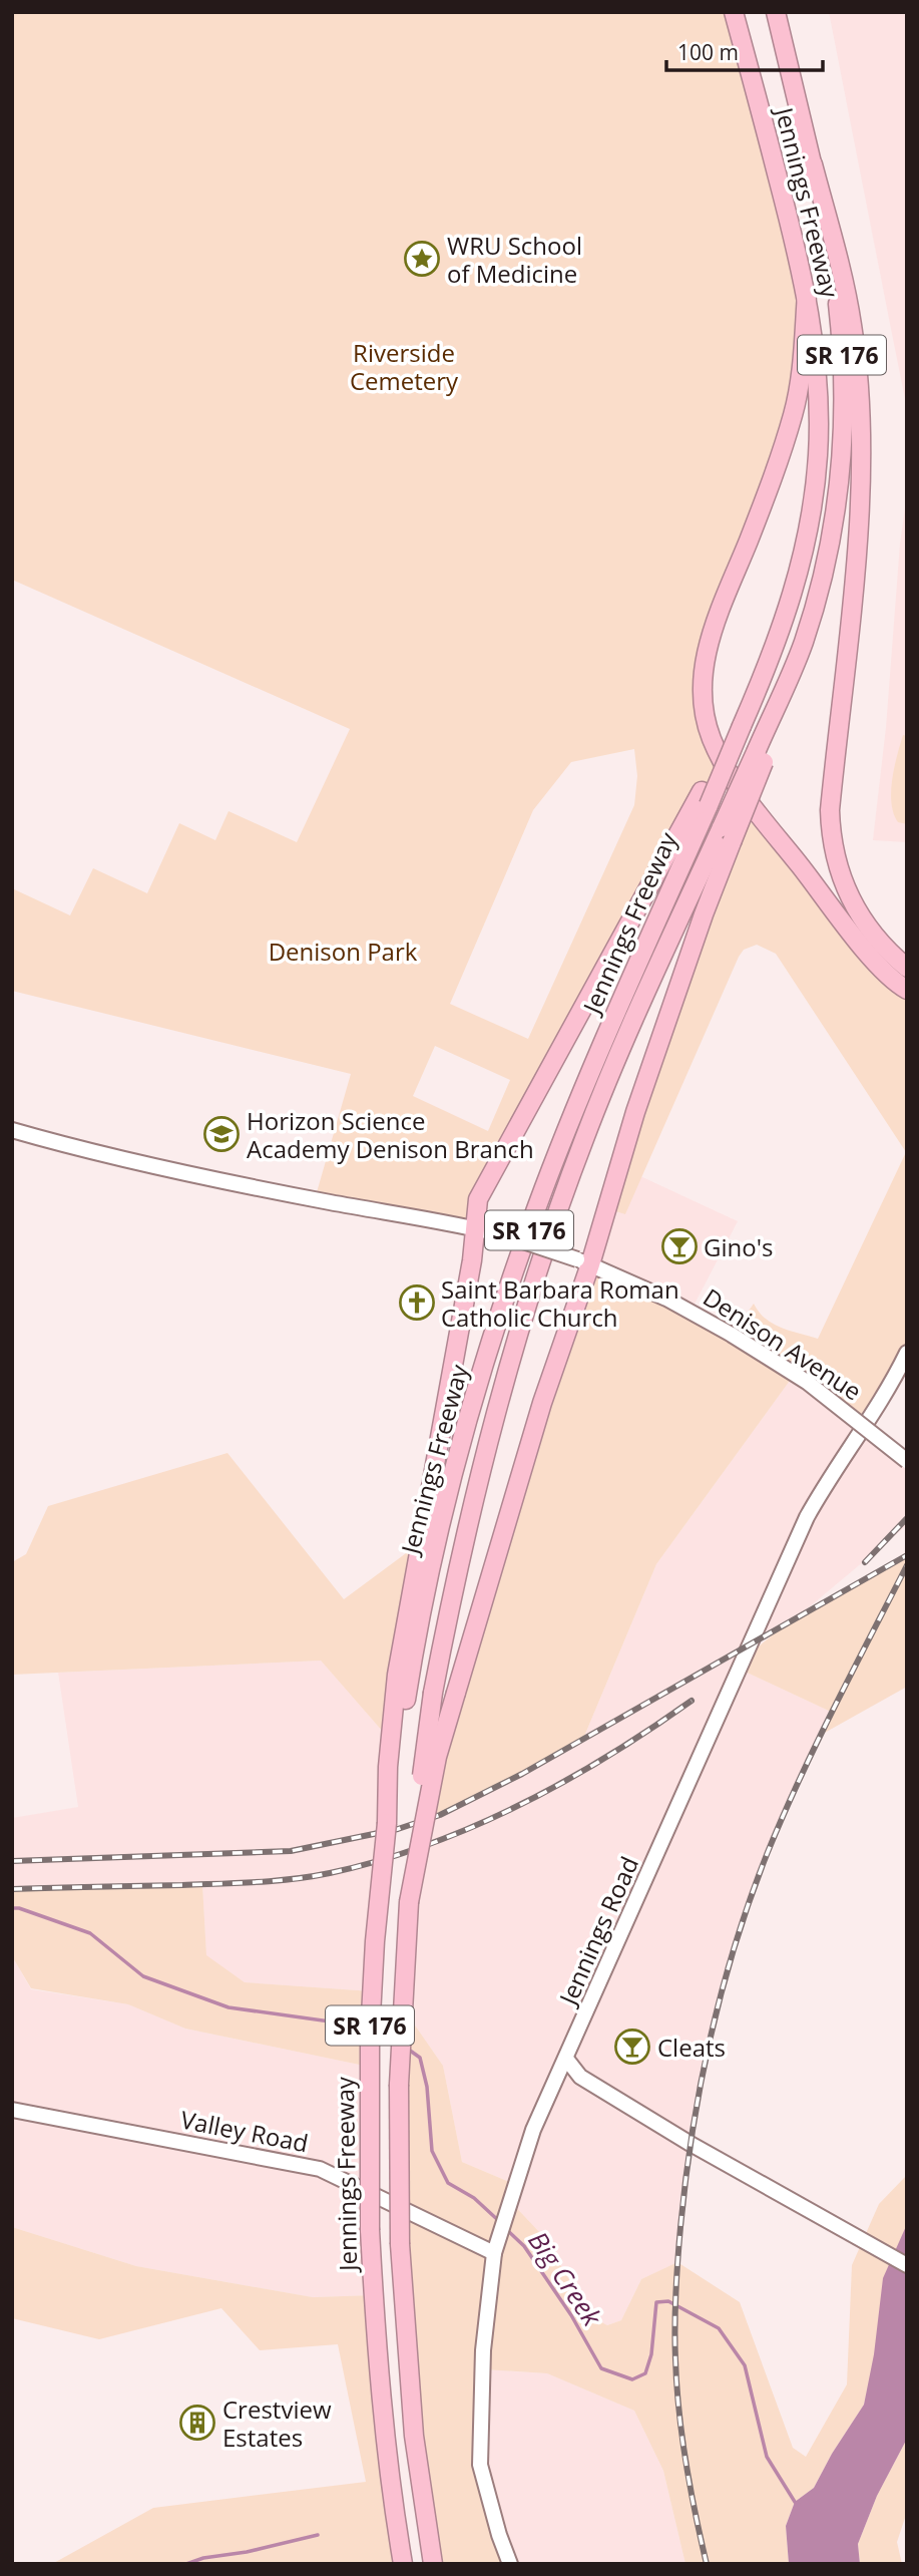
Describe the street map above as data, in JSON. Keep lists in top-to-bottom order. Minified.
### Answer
{"streets":{"highway":["Jennings Freeway","SR 176"],"street":["Denison Avenue","Jennings Road","Valley Road"]},"crossings":[["Jennings Road","Valley Road"]],"water":["Big Creek"],"parks":["Riverside Cemetery","Denison Park"],"places":{"place":["WRU School of Medicine"],"school or university":["Horizon Science Academy Denison Branch"],"bar":["Gino's","Cleats"],"church":["Saint Barbara Roman Catholic Church"],"building":["Crestview Estates"]},"scale_bar":"100 m"}
